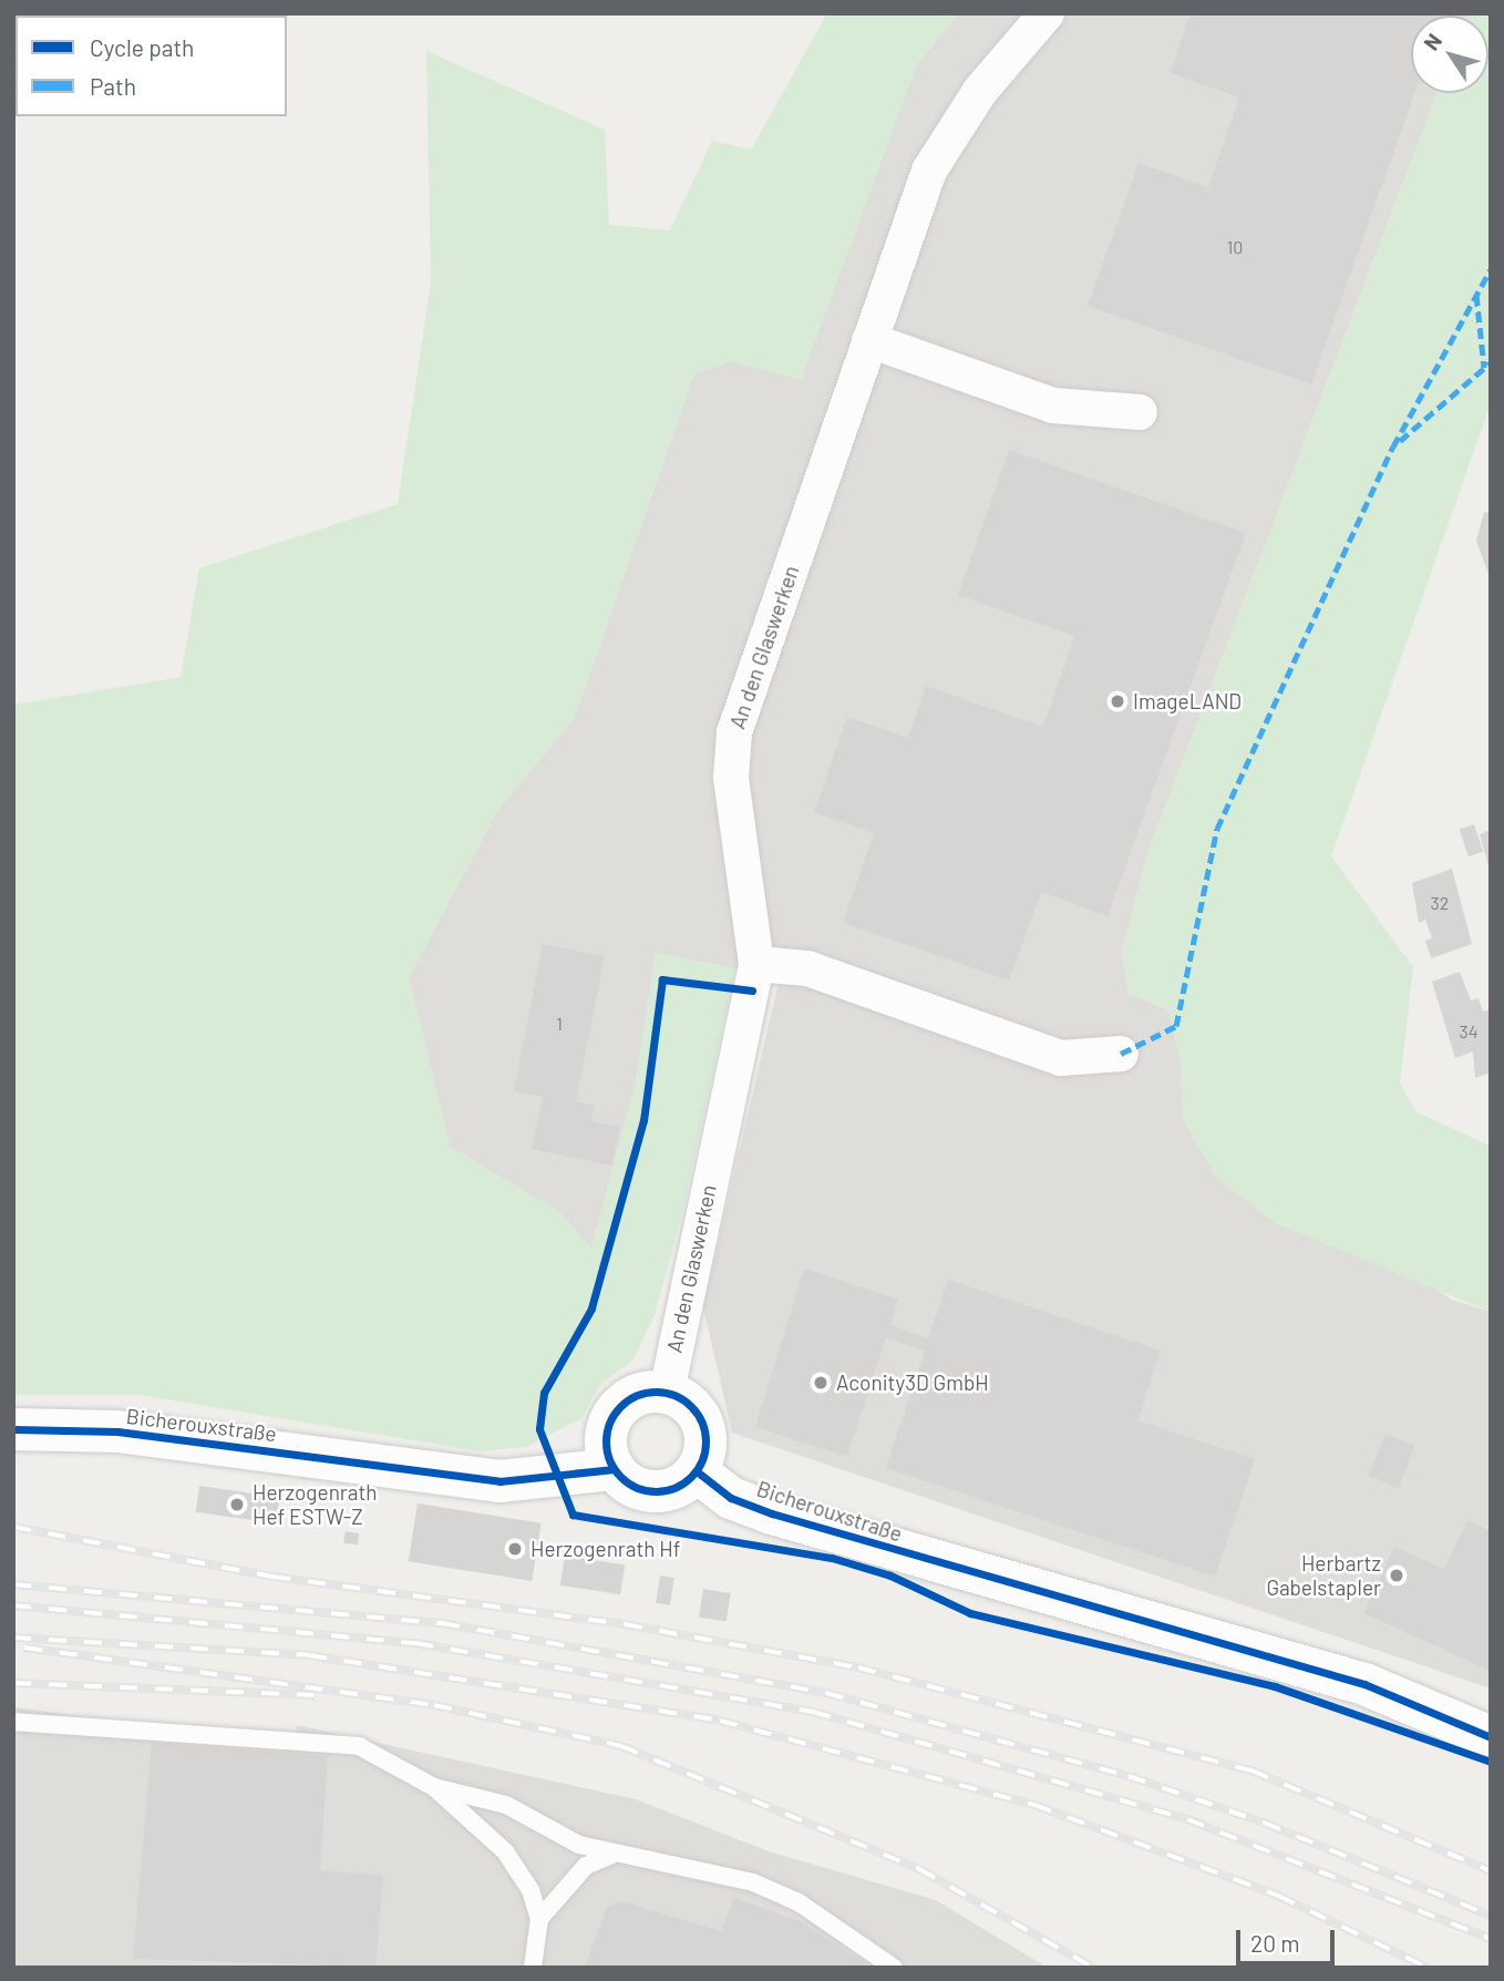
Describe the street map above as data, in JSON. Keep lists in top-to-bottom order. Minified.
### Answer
{"streets":{"street":["An den Glaswerken","Bicherouxstraße"]},"crossings":[["An den Glaswerken","Bicherouxstraße"]],"places":["ImageLAND","Aconity3D GmbH","Herzogenrath Hef ESTW-Z","Herzogenrath Hf","Herbartz Gabelstapler"],"house_numbers":["10","32","1","34"],"legend":["Cycle path","Path"],"scale_bar":"20 m","north":"top left"}
